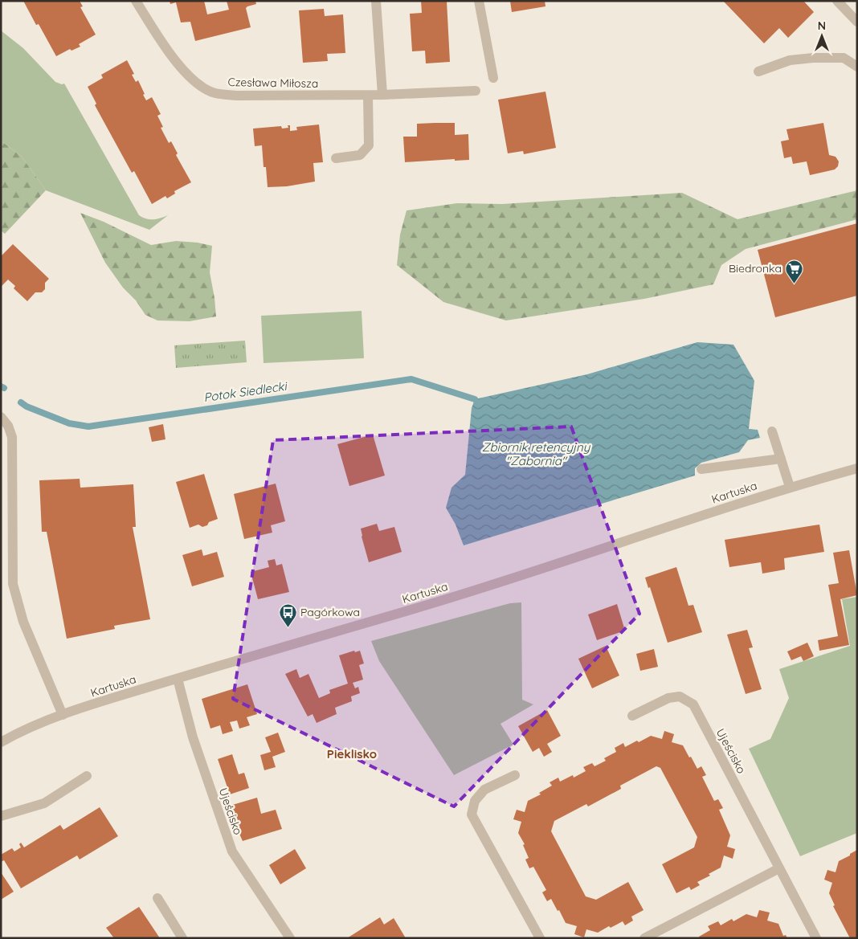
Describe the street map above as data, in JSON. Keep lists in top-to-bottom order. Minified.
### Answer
{"streets":{"street":["Czesława Miłosza","Kartuska","Ujeścisko"]},"crossings":[["Kartuska","Ujeścisko"]],"districts":["Pieklisko"],"water":["Potok Siedlecki","Zbiornik retencyjny \"Zabornia\""],"places":{"supermarket":["Biedronka"],"bus stop":["Pagórkowa"]},"north":"top"}
